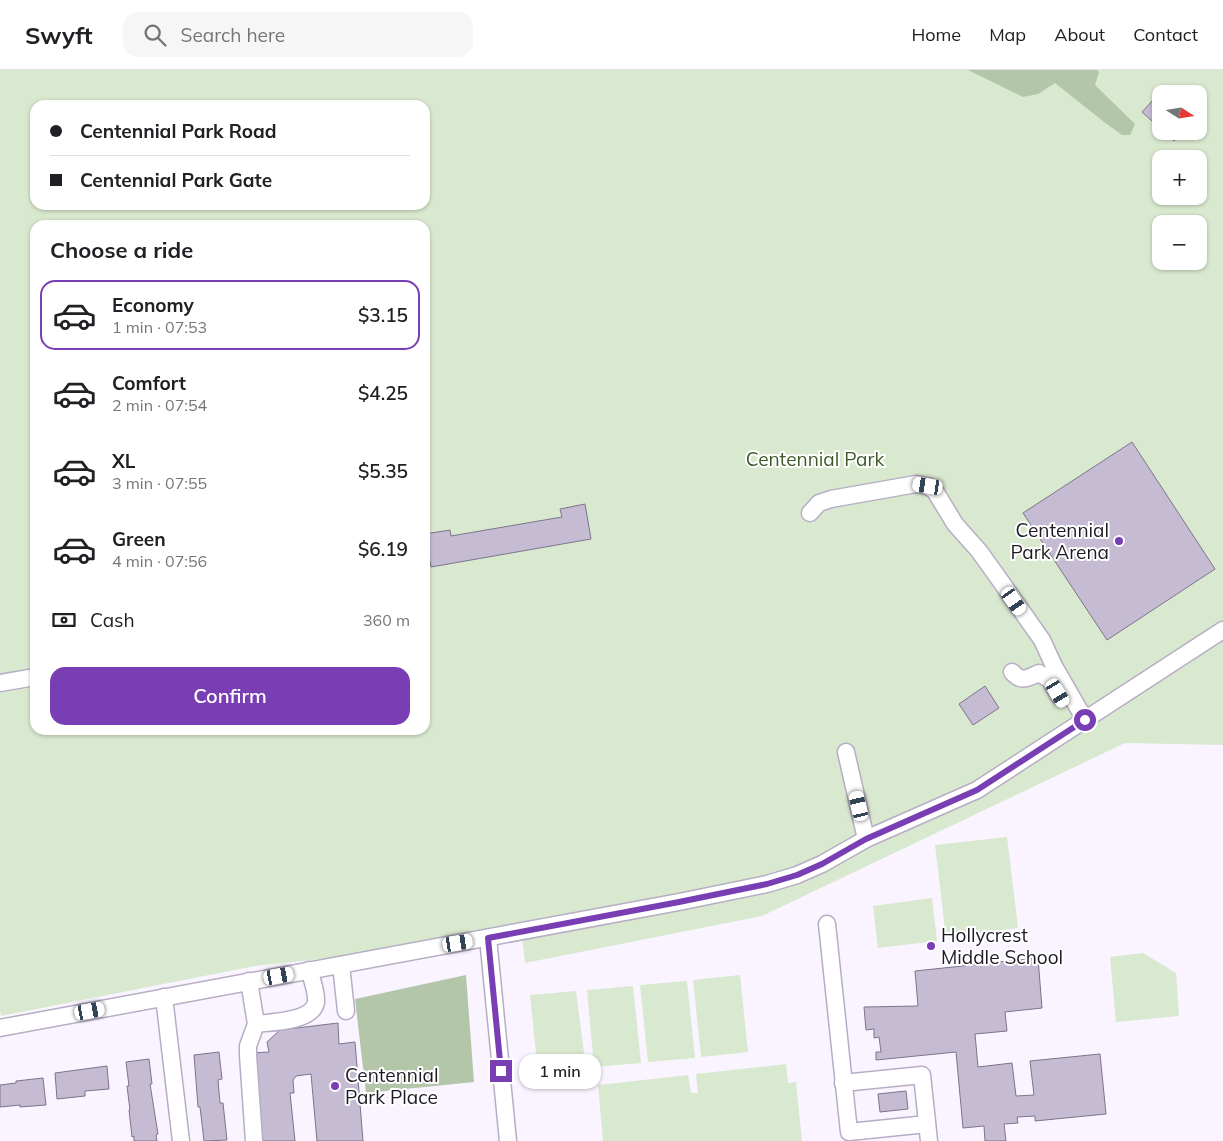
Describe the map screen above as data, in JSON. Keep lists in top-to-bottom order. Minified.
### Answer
{"parks":["Centennial Park"],"places":["Centennial Park Arena","Hollycrest Middle School","Centennial Park Place"],"north":"right","page":{"header":"Swyft","search":"Search here","nav":["Home","Map","About","Contact"],"map_buttons":["+","−"],"banner":["Centennial Park Road","Centennial Park Gate"],"heading":"Choose a ride","list":[{"name":"Economy","note":"1 min · 07:53","value":"$3.15"},{"name":"Comfort","note":"2 min · 07:54","value":"$4.25"},{"name":"XL","note":"3 min · 07:55","value":"$5.35"},{"name":"Green","note":"4 min · 07:56","value":"$6.19"}],"pay":["Cash","360 m"],"buttons":"Confirm","bubble":"1 min"}}
